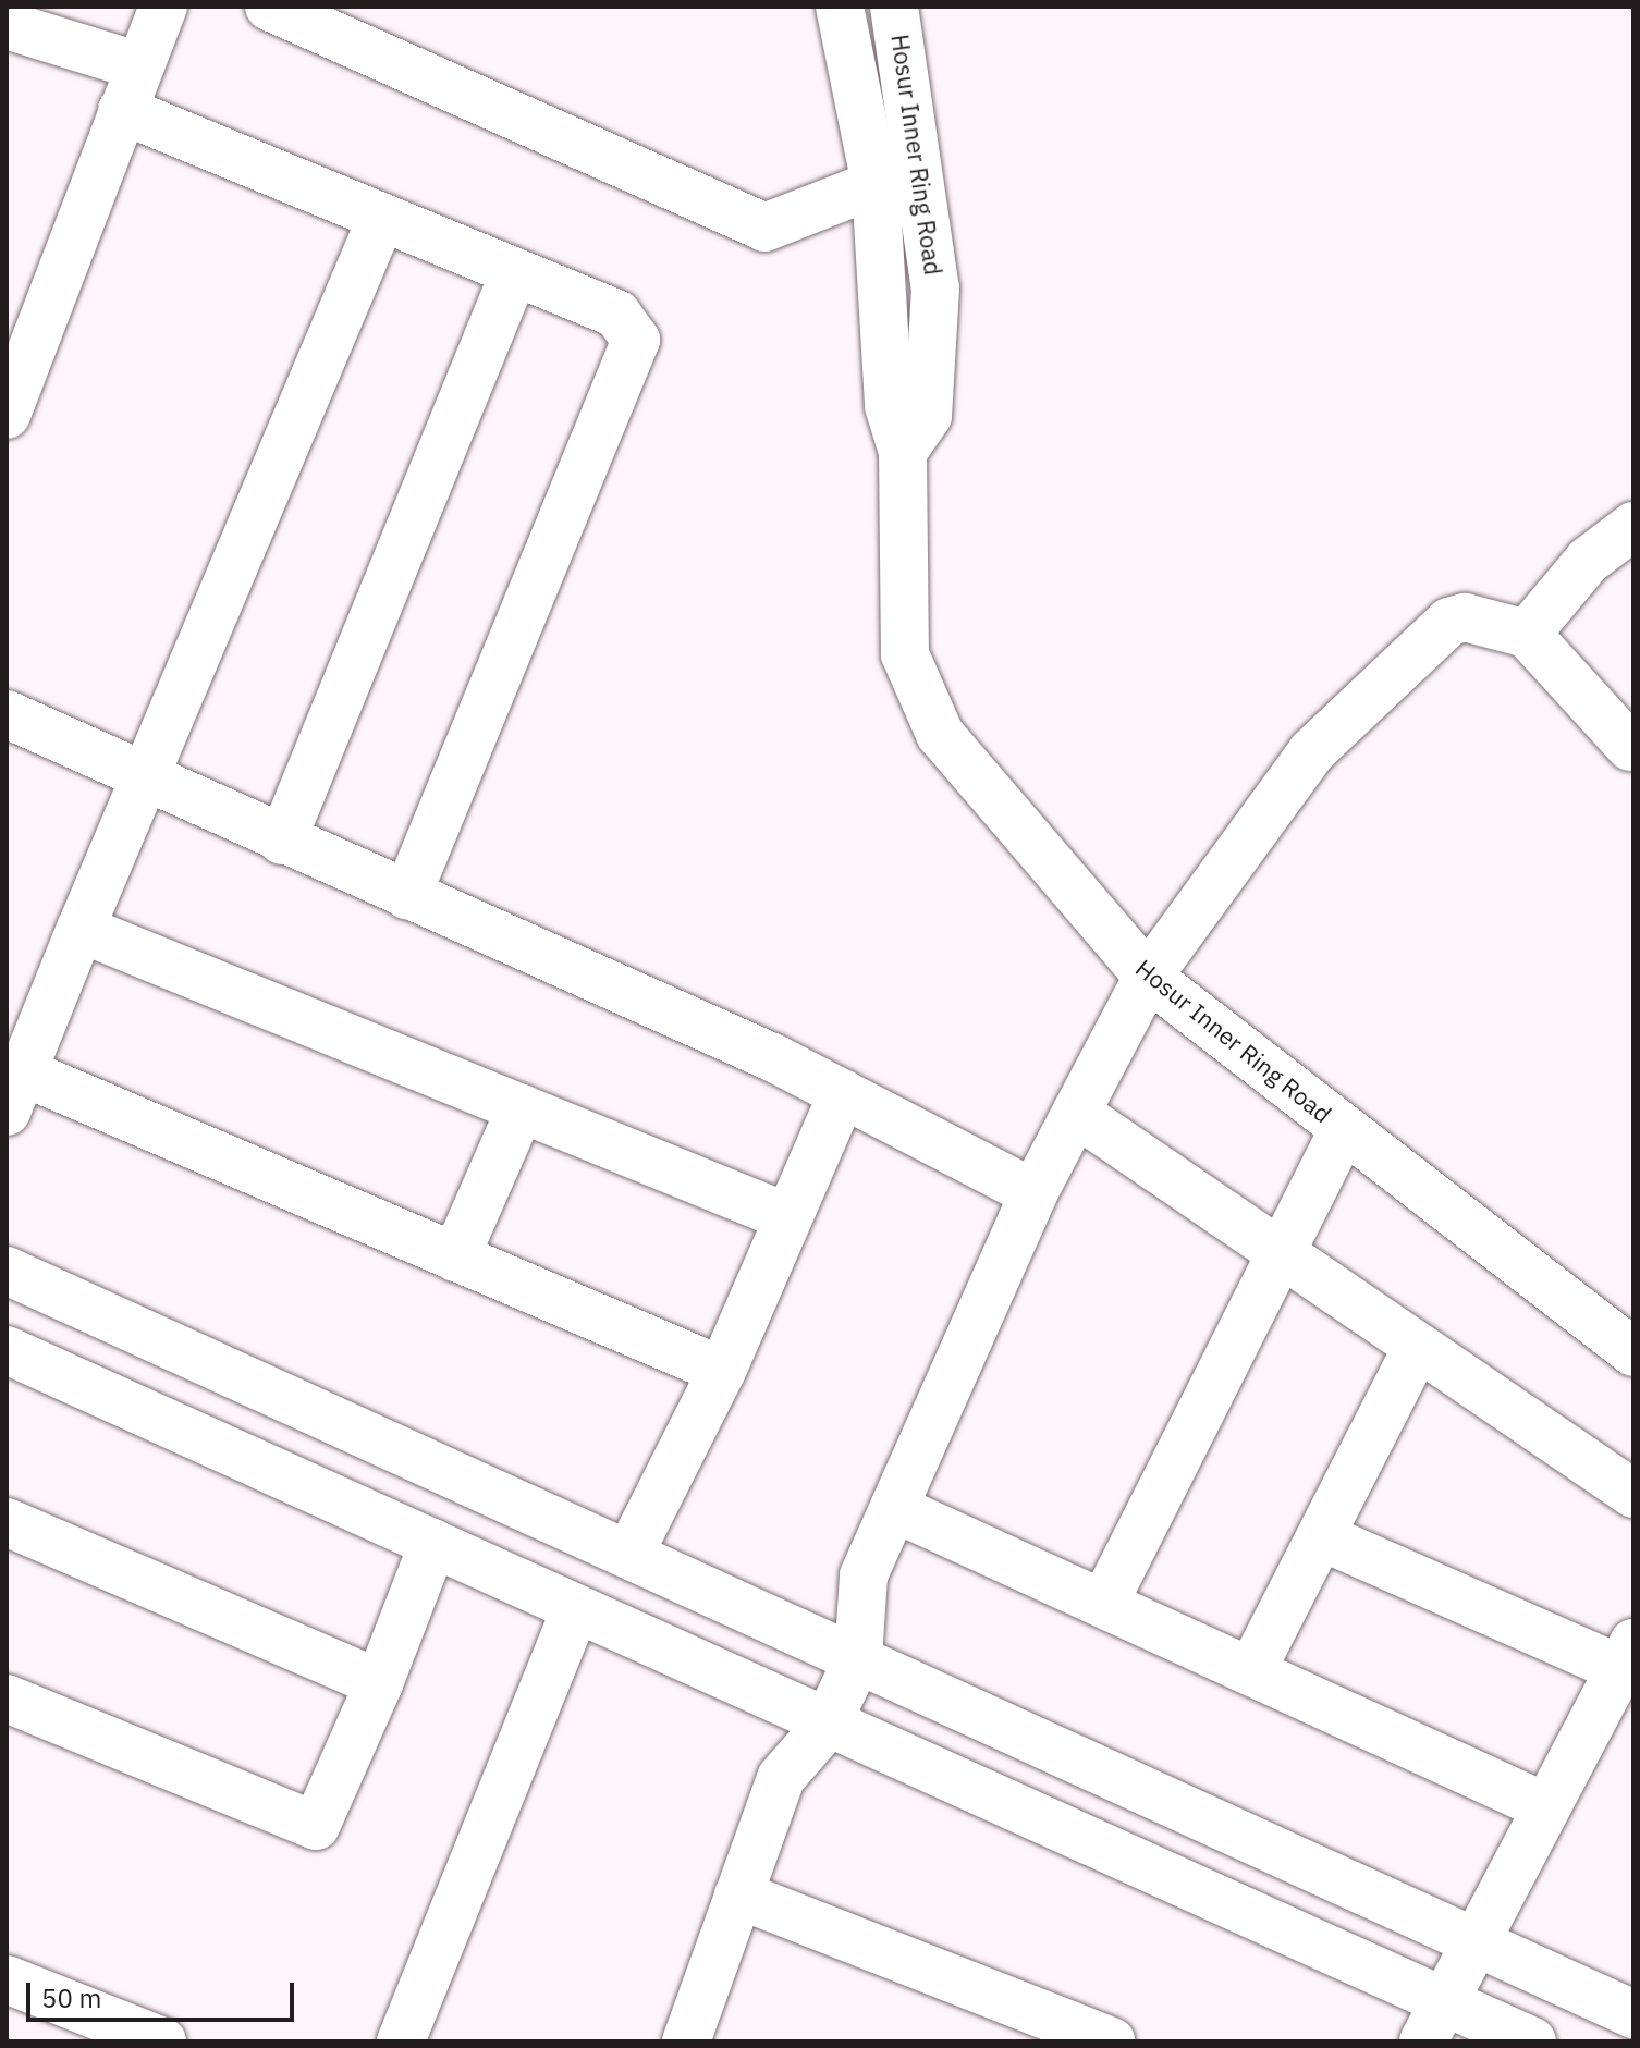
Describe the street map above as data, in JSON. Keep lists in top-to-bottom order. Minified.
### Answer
{"streets":{"street":["Hosur Inner Ring Road"]},"scale_bar":"50 m"}
